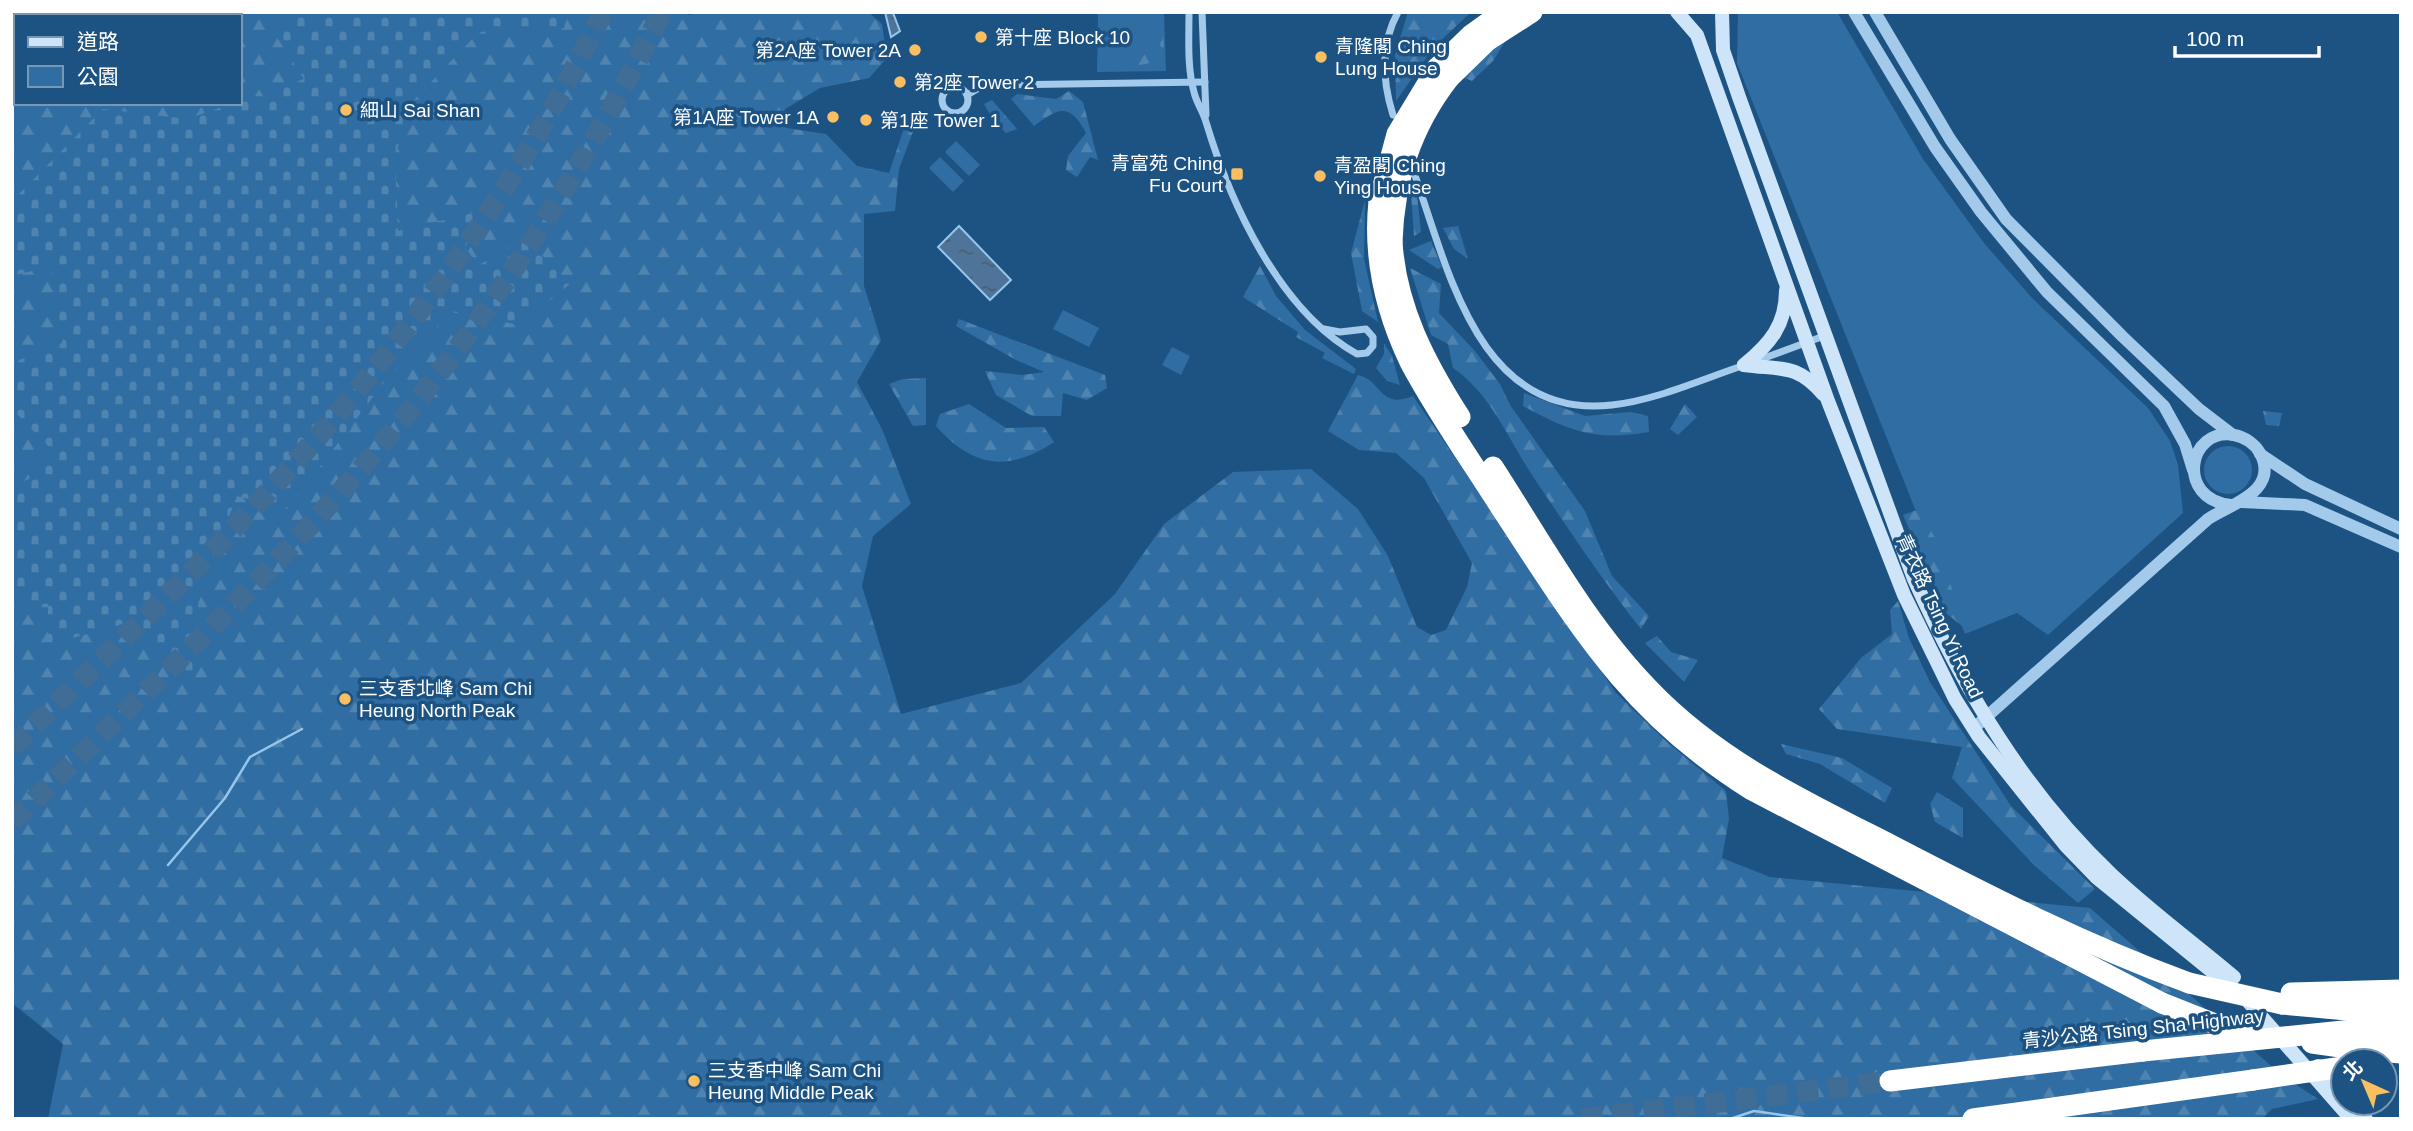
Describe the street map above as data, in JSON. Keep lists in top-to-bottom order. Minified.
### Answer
{"streets":{"highway":["青沙公路 Tsing Sha Highway"],"main road":["青衣路 Tsing Yi Road"]},"places":{"other":["第十座 Block 10","第2A座 Tower 2A","青隆閣 Ching Lung House","第2座 Tower 2","細山 Sai Shan","第1A座 Tower 1A","第1座 Tower 1","青盈閣 Ching Ying House","三支香北峰 Sam Chi Heung North Peak","三支香中峰 Sam Chi Heung Middle Peak"],"transit":["青富苑 Ching Fu Court"]},"legend":["道路","公園"],"scale_bar":"100 m","north":"top left"}
